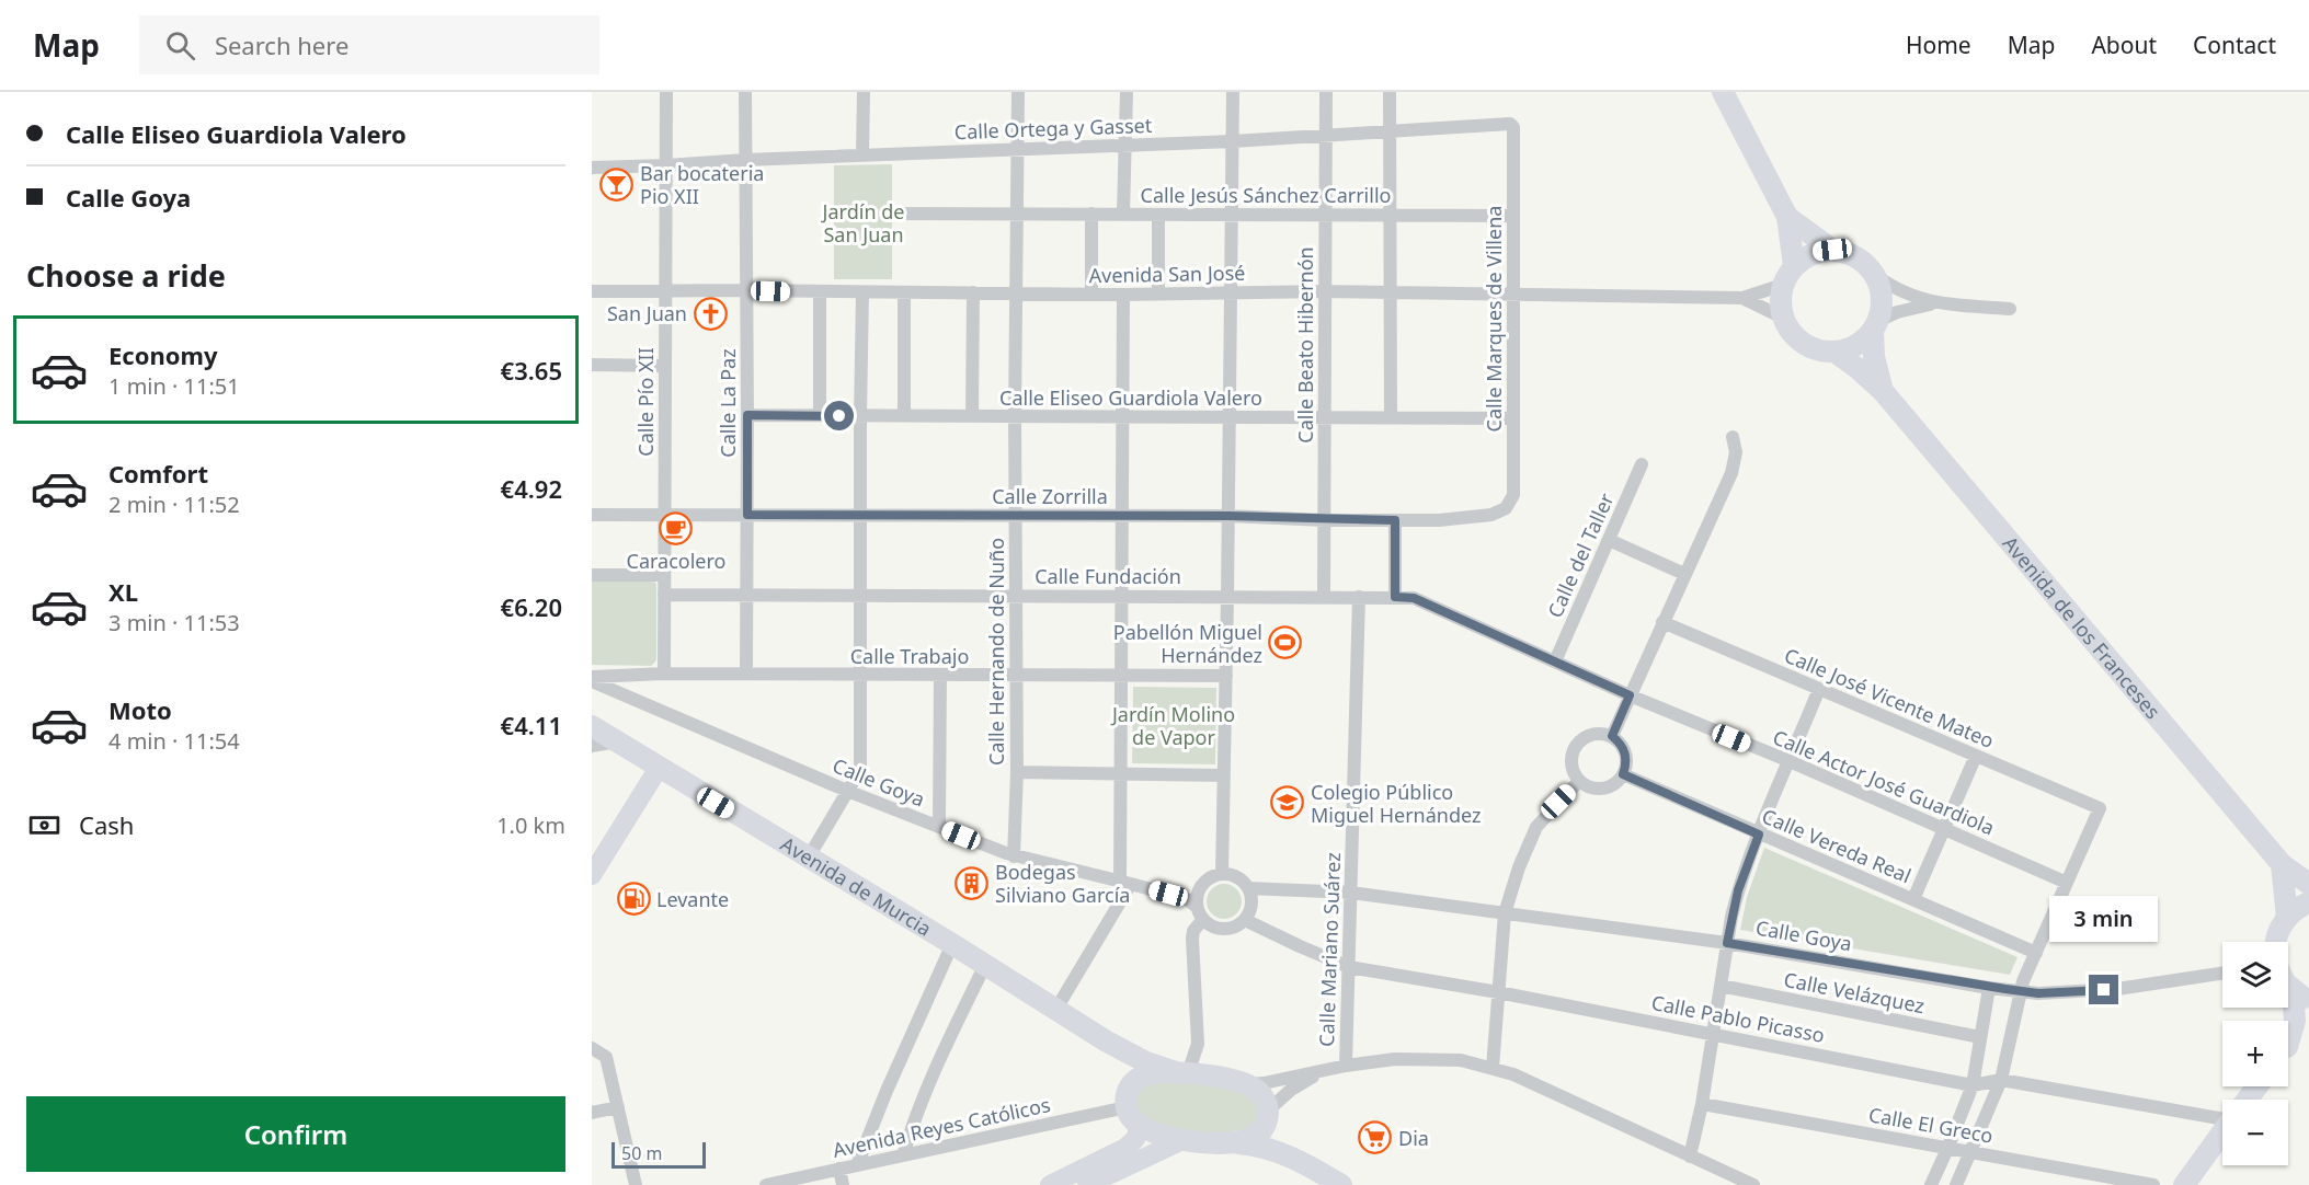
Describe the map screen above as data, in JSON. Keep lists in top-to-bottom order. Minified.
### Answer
{"streets":{"main road":["Avenida de los Franceses","Avenida de Murcia"],"street":["Calle Ortega y Gasset","Calle Jesús Sánchez Carrillo","Avenida San José","Calle Marques de Villena","Calle Beato Hibernón","Calle Eliseo Guardiola Valero","Calle Pío XII","Calle La Paz","Calle Zorrilla","Calle del Taller","Calle Fundación","Calle Hernando de Nuño","Calle Trabajo","Calle José Vicente Mateo","Calle Goya","Calle Actor José Guardiola","Calle Vereda Real","Calle Mariano Suárez","Calle Velázquez","Calle Pablo Picasso","Calle El Greco","Avenida Reyes Católicos"]},"crossings":[["Calle Ortega y Gasset","Calle Marques de Villena"],["Calle Ortega y Gasset","Calle Beato Hibernón"],["Calle Ortega y Gasset","Calle Pío XII"],["Calle Ortega y Gasset","Calle La Paz"],["Calle Ortega y Gasset","Calle Hernando de Nuño"],["Calle Jesús Sánchez Carrillo","Calle Marques de Villena"],["Calle Jesús Sánchez Carrillo","Calle Beato Hibernón"],["Calle Jesús Sánchez Carrillo","Calle Hernando de Nuño"],["Avenida San José","Calle Marques de Villena"],["Avenida San José","Calle Beato Hibernón"],["Avenida San José","Calle Pío XII"],["Avenida San José","Calle La Paz"],["Avenida San José","Avenida de los Franceses"],["Avenida San José","Calle Hernando de Nuño"],["Calle Marques de Villena","Calle Eliseo Guardiola Valero"],["Calle Marques de Villena","Calle Zorrilla"],["Calle Beato Hibernón","Calle Eliseo Guardiola Valero"],["Calle Beato Hibernón","Calle Zorrilla"],["Calle Beato Hibernón","Calle Fundación"],["Calle Eliseo Guardiola Valero","Calle La Paz"],["Calle Eliseo Guardiola Valero","Calle Hernando de Nuño"],["Calle Pío XII","Calle Zorrilla"],["Calle Pío XII","Calle Fundación"],["Calle Pío XII","Calle Trabajo"],["Calle La Paz","Calle Zorrilla"],["Calle La Paz","Calle Fundación"],["Calle La Paz","Calle Trabajo"],["Calle Zorrilla","Calle Hernando de Nuño"],["Calle del Taller","Calle Actor José Guardiola"],["Calle Fundación","Calle Hernando de Nuño"],["Calle Fundación","Calle Actor José Guardiola"],["Calle Fundación","Calle Mariano Suárez"],["Calle Hernando de Nuño","Calle Trabajo"],["Calle Hernando de Nuño","Calle Goya"],["Calle José Vicente Mateo","Calle Actor José Guardiola"],["Calle Goya","Calle Mariano Suárez"],["Calle Goya","Calle Pablo Picasso"],["Calle Mariano Suárez","Calle Pablo Picasso"]],"parks":["Jardín de San Juan","Jardín Molino de Vapor"],"places":{"bar":["Bar bocateria Pio XII"],"church":["San Juan"],"cafe":["Caracolero"],"sports":["Pabellón Miguel Hernández"],"school or university":["Colegio Público Miguel Hernández"],"building":["Bodegas Silviano García"],"fuel station":["Levante"],"supermarket":["Dia"]},"scale_bar":"50 m","page":{"header":"Map","search":"Search here","nav":["Home","Map","About","Contact"],"banner":["Calle Eliseo Guardiola Valero","Calle Goya"],"heading":"Choose a ride","list":[{"name":"Economy","note":"1 min · 11:51","value":"€3.65"},{"name":"Comfort","note":"2 min · 11:52","value":"€4.92"},{"name":"XL","note":"3 min · 11:53","value":"€6.20"},{"name":"Moto","note":"4 min · 11:54","value":"€4.11"}],"pay":["Cash","1.0 km"],"bubble":"3 min","map_buttons":["+","−"],"buttons":"Confirm","scale":"50 m"}}
